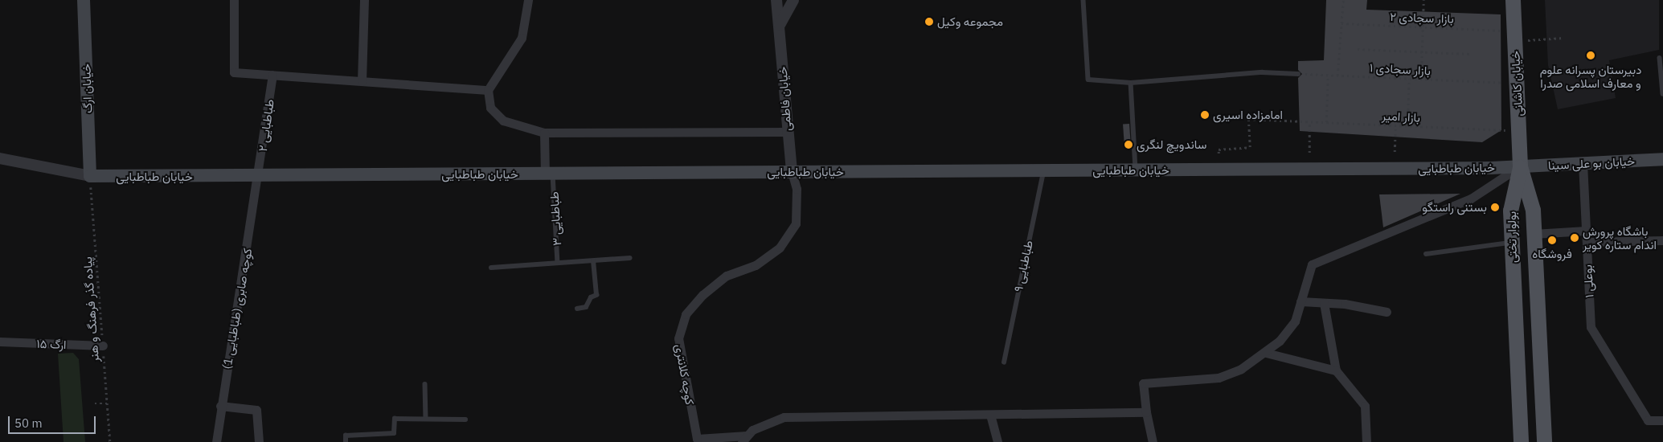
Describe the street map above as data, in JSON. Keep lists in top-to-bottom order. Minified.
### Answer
{"streets":{"main road":["خیابان کاشانی","خیابان ارگ","خیابان بو علی سینا","خیابان طباطبایی","بولوار تختی"],"street":["خیابان فاطمی","طباطبایی ۲","بوعلی ۱","کوچه صابری (طباطبایی 1)","ارگ ۱۵","کوچه کلانتری"],"lane":["طباطبایی ۳","طباطبایی ۹"],"path":["بازار سجادی ۲","بازار سجادی ۱","بازار امیر","پیاده گذر فرهنگ و هنر"]},"crossings":[["خیابان کاشانی","خیابان بو علی سینا"],["خیابان کاشانی","خیابان طباطبایی"],["خیابان کاشانی","بولوار تختی"],["خیابان ارگ","خیابان طباطبایی"],["خیابان ارگ","پیاده گذر فرهنگ و هنر"],["خیابان فاطمی","خیابان طباطبایی"],["خیابان فاطمی","کوچه کلانتری"],["طباطبایی ۲","خیابان طباطبایی"],["طباطبایی ۲","کوچه صابری (طباطبایی 1)"],["خیابان بو علی سینا","خیابان طباطبایی"],["خیابان بو علی سینا","بولوار تختی"],["خیابان بو علی سینا","بوعلی ۱"],["خیابان طباطبایی","طباطبایی ۳"],["خیابان طباطبایی","بولوار تختی"],["خیابان طباطبایی","طباطبایی ۹"],["خیابان طباطبایی","کوچه صابری (طباطبایی 1)"],["خیابان طباطبایی","پیاده گذر فرهنگ و هنر"],["خیابان طباطبایی","کوچه کلانتری"],["پیاده گذر فرهنگ و هنر","ارگ ۱۵"]],"places":["مجموعه وکیل","دبیرستان پسرانه علوم و معارف اسلامی صدرا","امامزاده اسیری","ساندویچ لنگری","بستنی راستگو","باشگاه پرورش اندام ستاره کویر","فروشگاه"],"scale_bar":"50 m"}
